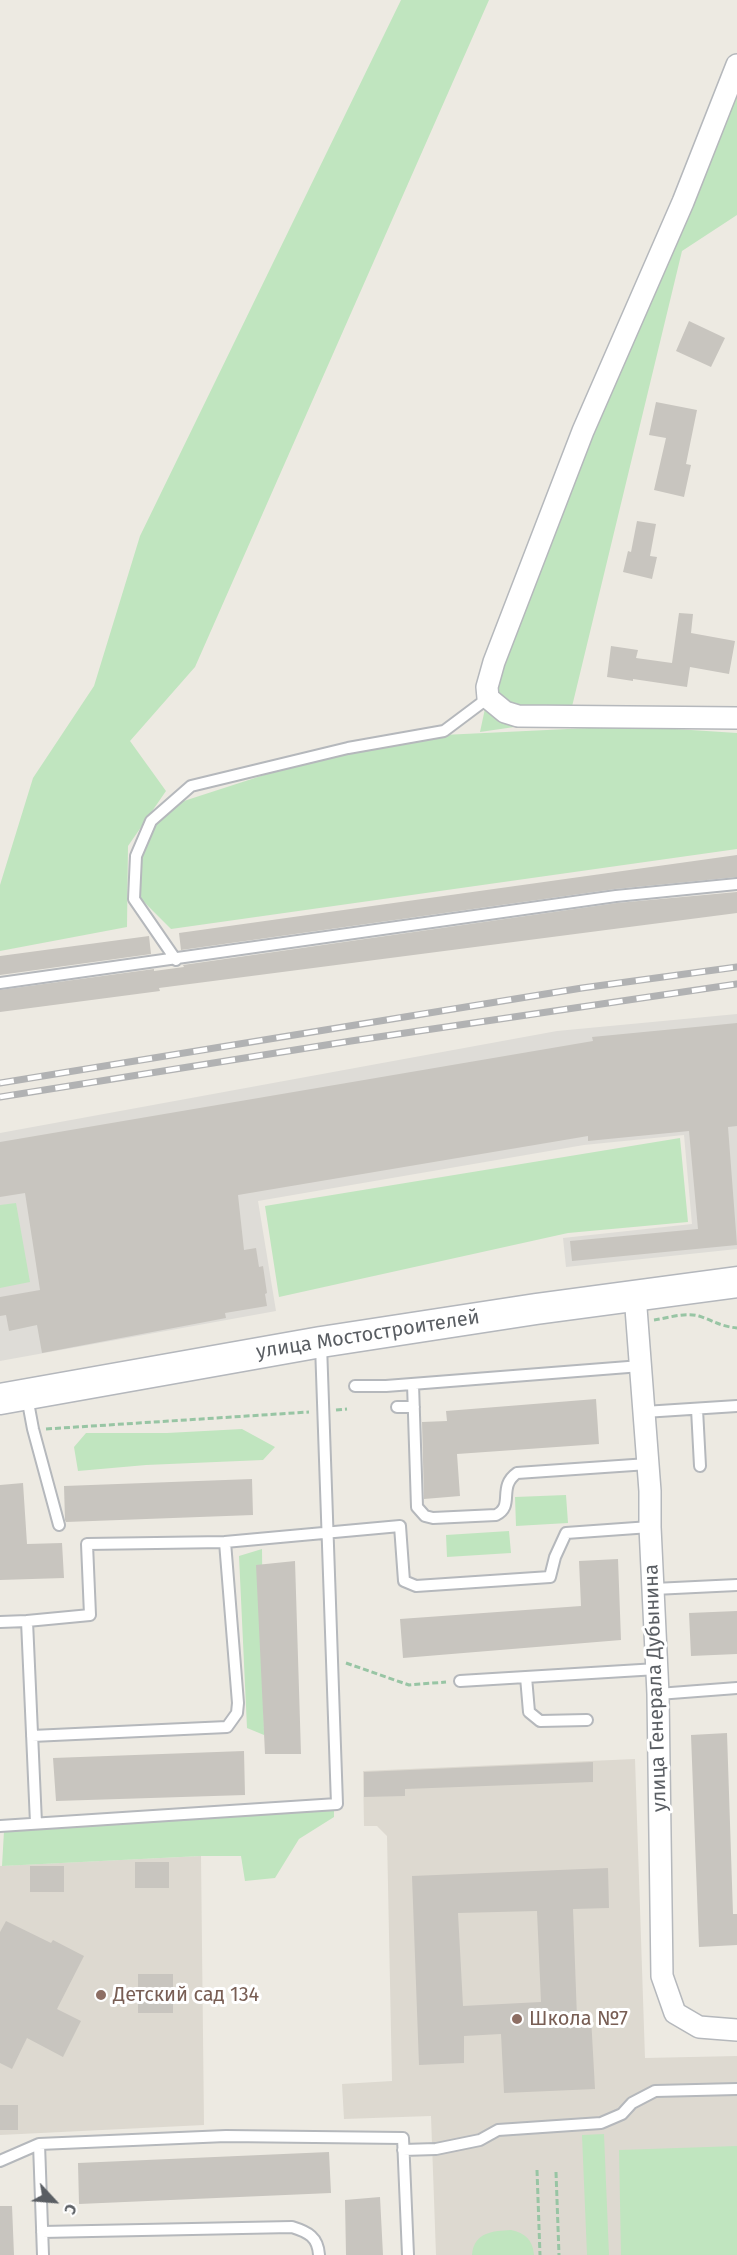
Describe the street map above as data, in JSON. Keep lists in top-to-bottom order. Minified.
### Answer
{"streets":{"main road":["улица Мостостроителей"],"street":["улица Генерала Дубынина"]},"crossings":[["улица Мостостроителей","улица Генерала Дубынина"]],"places":["Детский сад 134","Школа №7"],"north":"bottom right"}
